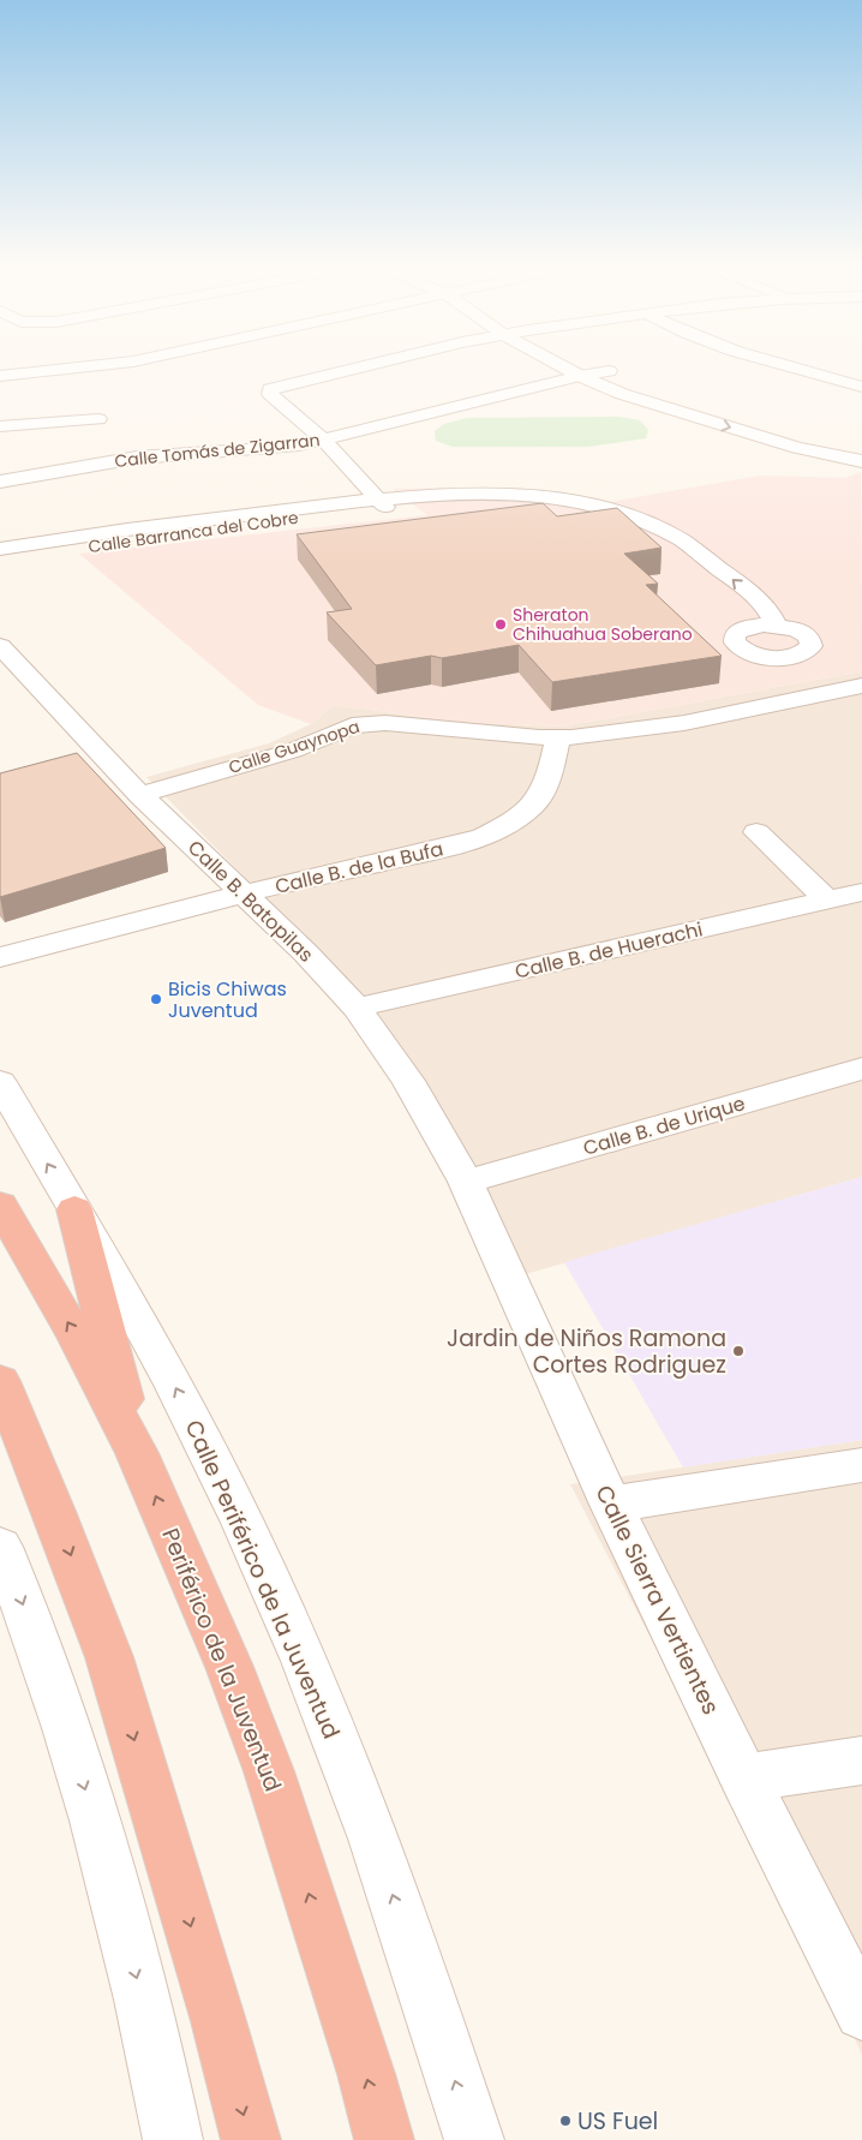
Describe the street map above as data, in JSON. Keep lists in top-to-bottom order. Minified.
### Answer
{"streets":{"highway":["Periférico de la Juventud"],"street":["Calle Tomás de Zigarran","Calle Barranca del Cobre","Calle Guaynopa","Calle B. de la Bufa","Calle B. Batopilas","Calle B. de Huerachi","Calle B. de Urique","Calle Periférico de la Juventud","Calle Sierra Vertientes"]},"crossings":[["Calle Guaynopa","Calle B. de la Bufa"],["Calle Guaynopa","Calle B. Batopilas"],["Calle B. de la Bufa","Calle B. Batopilas"],["Calle B. Batopilas","Calle B. de Huerachi"],["Calle B. Batopilas","Calle B. de Urique"],["Calle B. Batopilas","Calle Sierra Vertientes"],["Calle B. de Urique","Calle Sierra Vertientes"]],"places":["Sheraton Chihuahua Soberano","Bicis Chiwas Juventud","Jardin de Niños Ramona Cortes Rodriguez","US Fuel"]}
